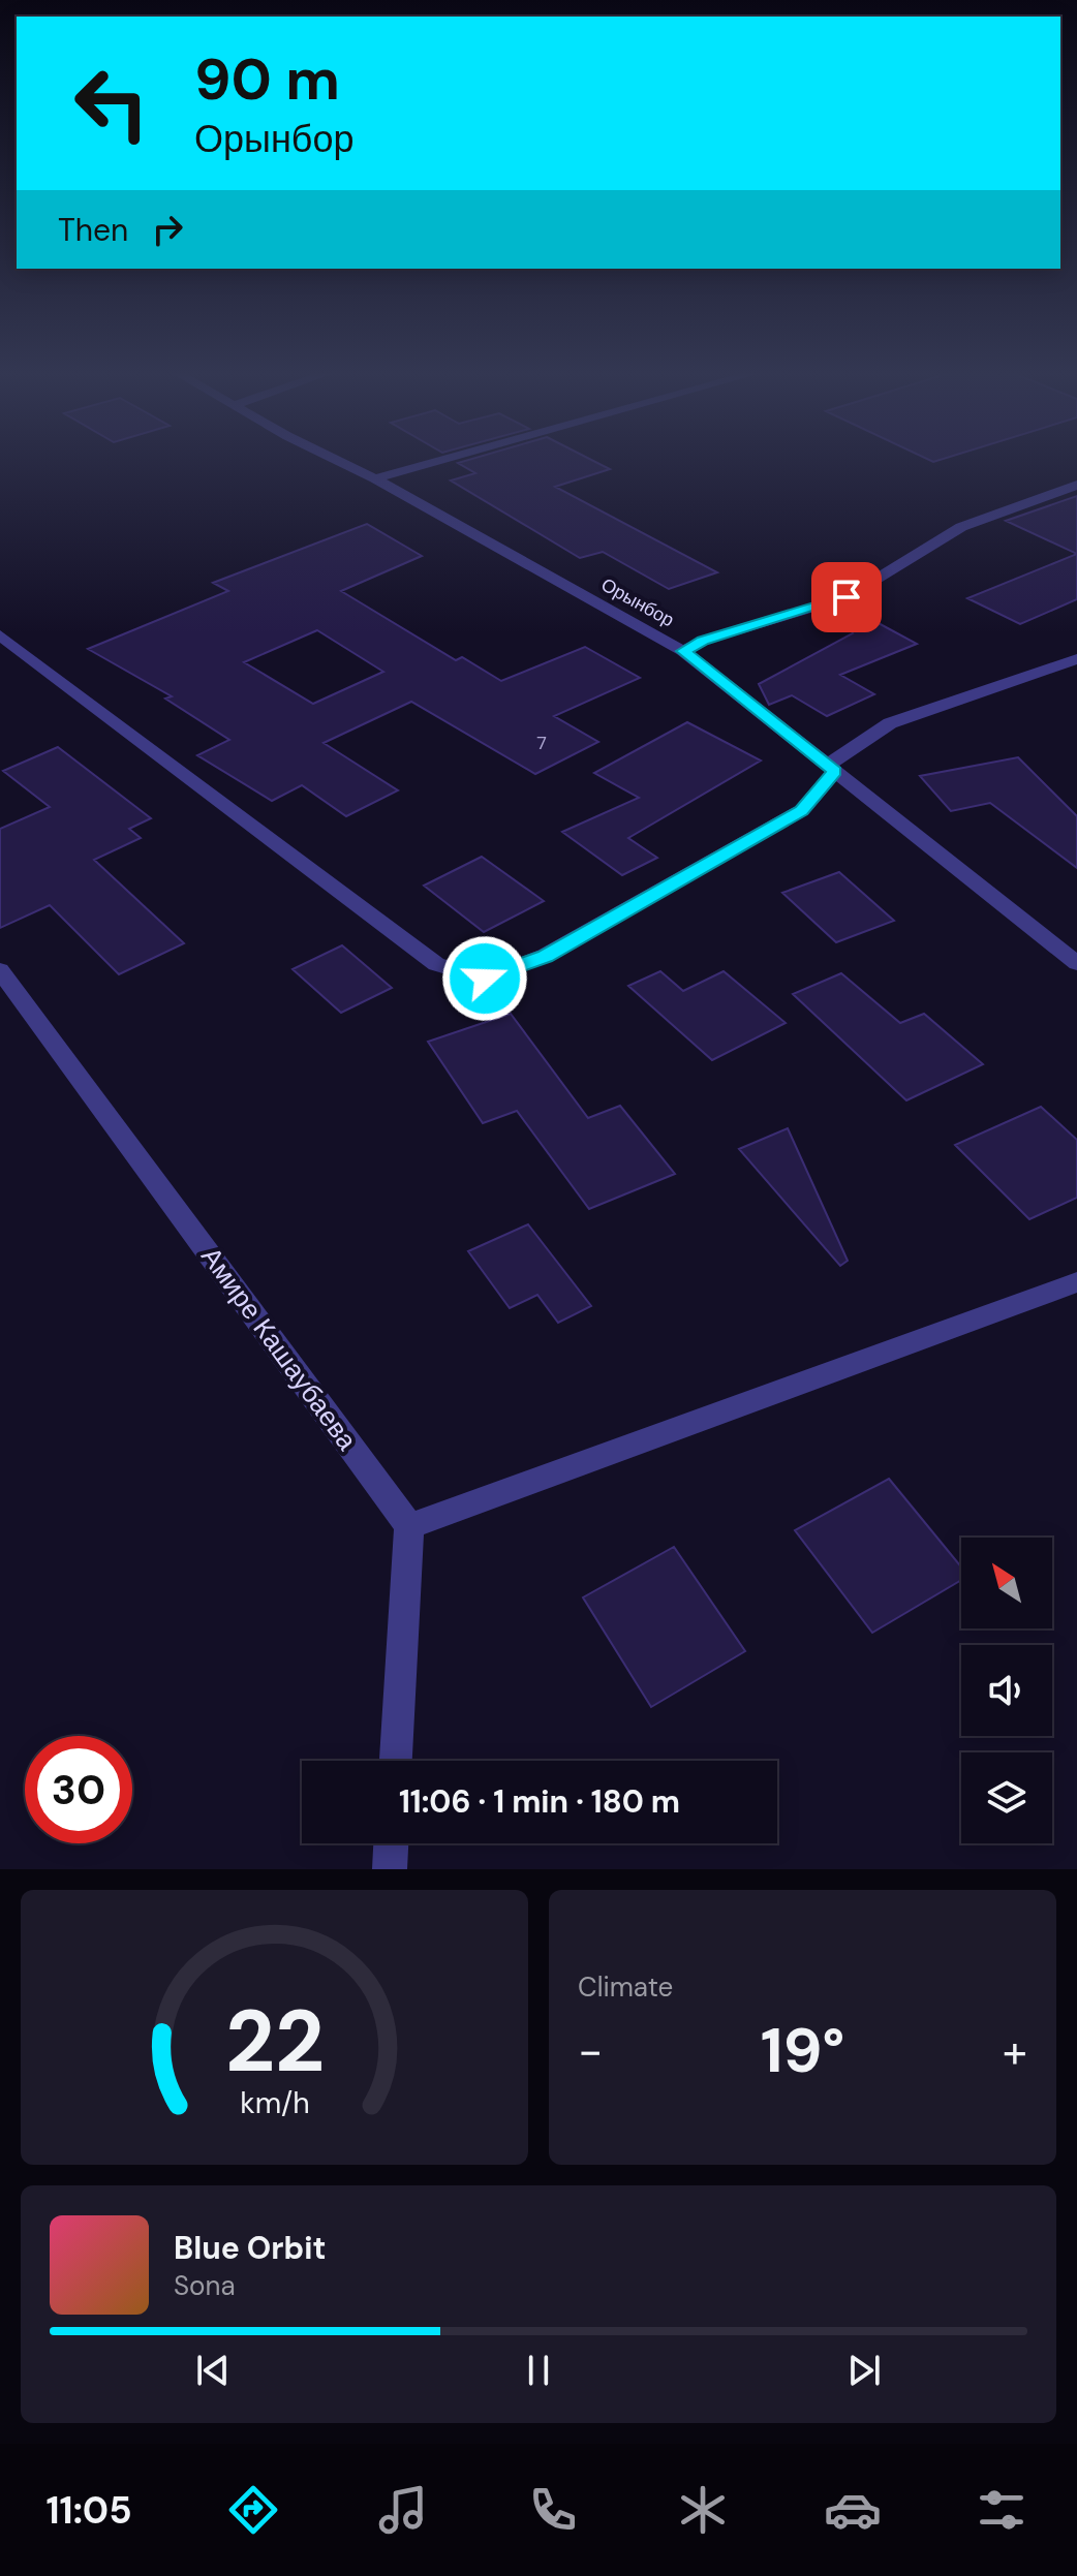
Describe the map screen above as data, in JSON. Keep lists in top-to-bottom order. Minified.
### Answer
{"streets":{"street":["Орынбор","Амире Кашаубаева"]},"house_numbers":["7"],"north":"top left","page":{"turn":["90 m","Орынбор"],"then":"Then","limit":"30","trip":"11:06 · 1 min · 180 m","tile":"Climate","heat":["−","19°","+"],"song":["Blue Orbit","Sona"],"tabs":"11:05","gauge":["22","km/h"]}}
